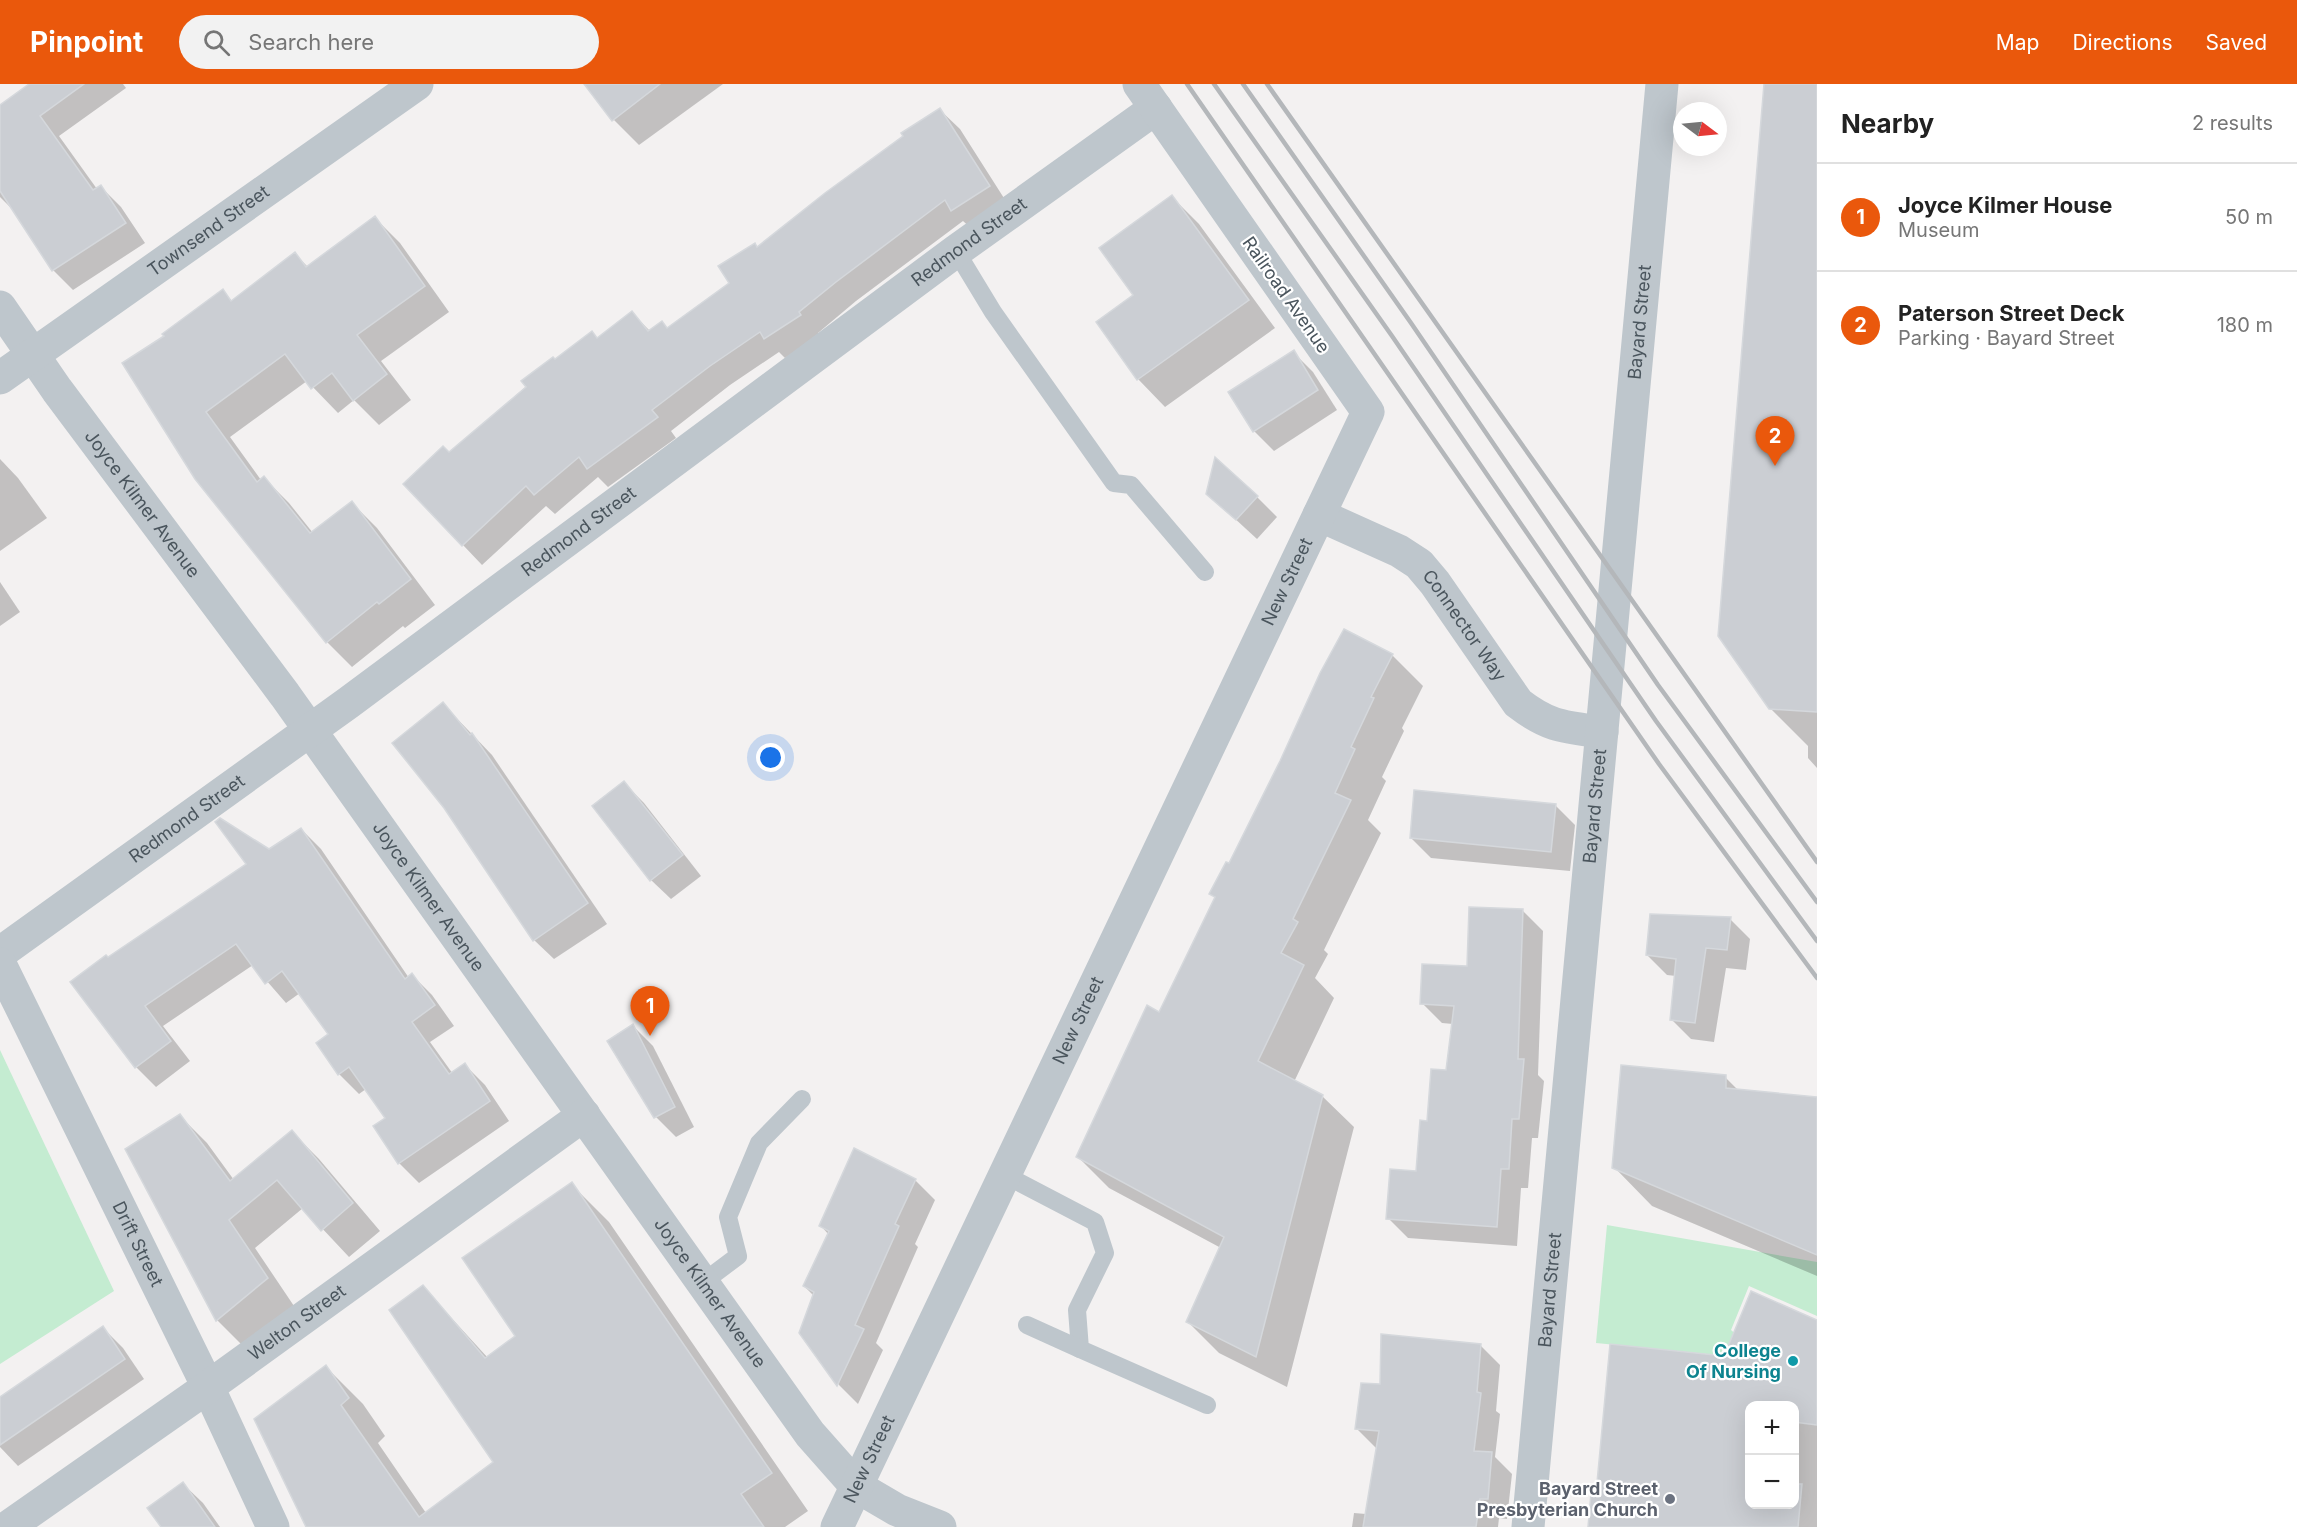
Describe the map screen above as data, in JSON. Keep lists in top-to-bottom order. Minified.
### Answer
{"streets":{"street":["Townsend Street","Redmond Street","Railroad Avenue","Bayard Street","Joyce Kilmer Avenue","New Street","Connector Way","Drift Street","Welton Street"]},"crossings":[["Townsend Street","Joyce Kilmer Avenue"],["Redmond Street","Railroad Avenue"],["Redmond Street","Joyce Kilmer Avenue"],["Railroad Avenue","New Street"],["Railroad Avenue","Connector Way"],["Bayard Street","Connector Way"],["Joyce Kilmer Avenue","New Street"],["Joyce Kilmer Avenue","Welton Street"],["New Street","Connector Way"],["Drift Street","Welton Street"]],"places":["College Of Nursing","Bayard Street Presbyterian Church"],"north":"right","page":{"header":"Pinpoint","search":"Search here","nav":["Map","Directions","Saved"],"heading":["Nearby","2 results"],"list":[{"mark":"1","name":"Joyce Kilmer House","note":"Museum","value":"50 m"},{"mark":"2","name":"Paterson Street Deck","note":"Parking · Bayard Street","value":"180 m"}],"pins":["2","1"],"map_buttons":["+","−"]}}
